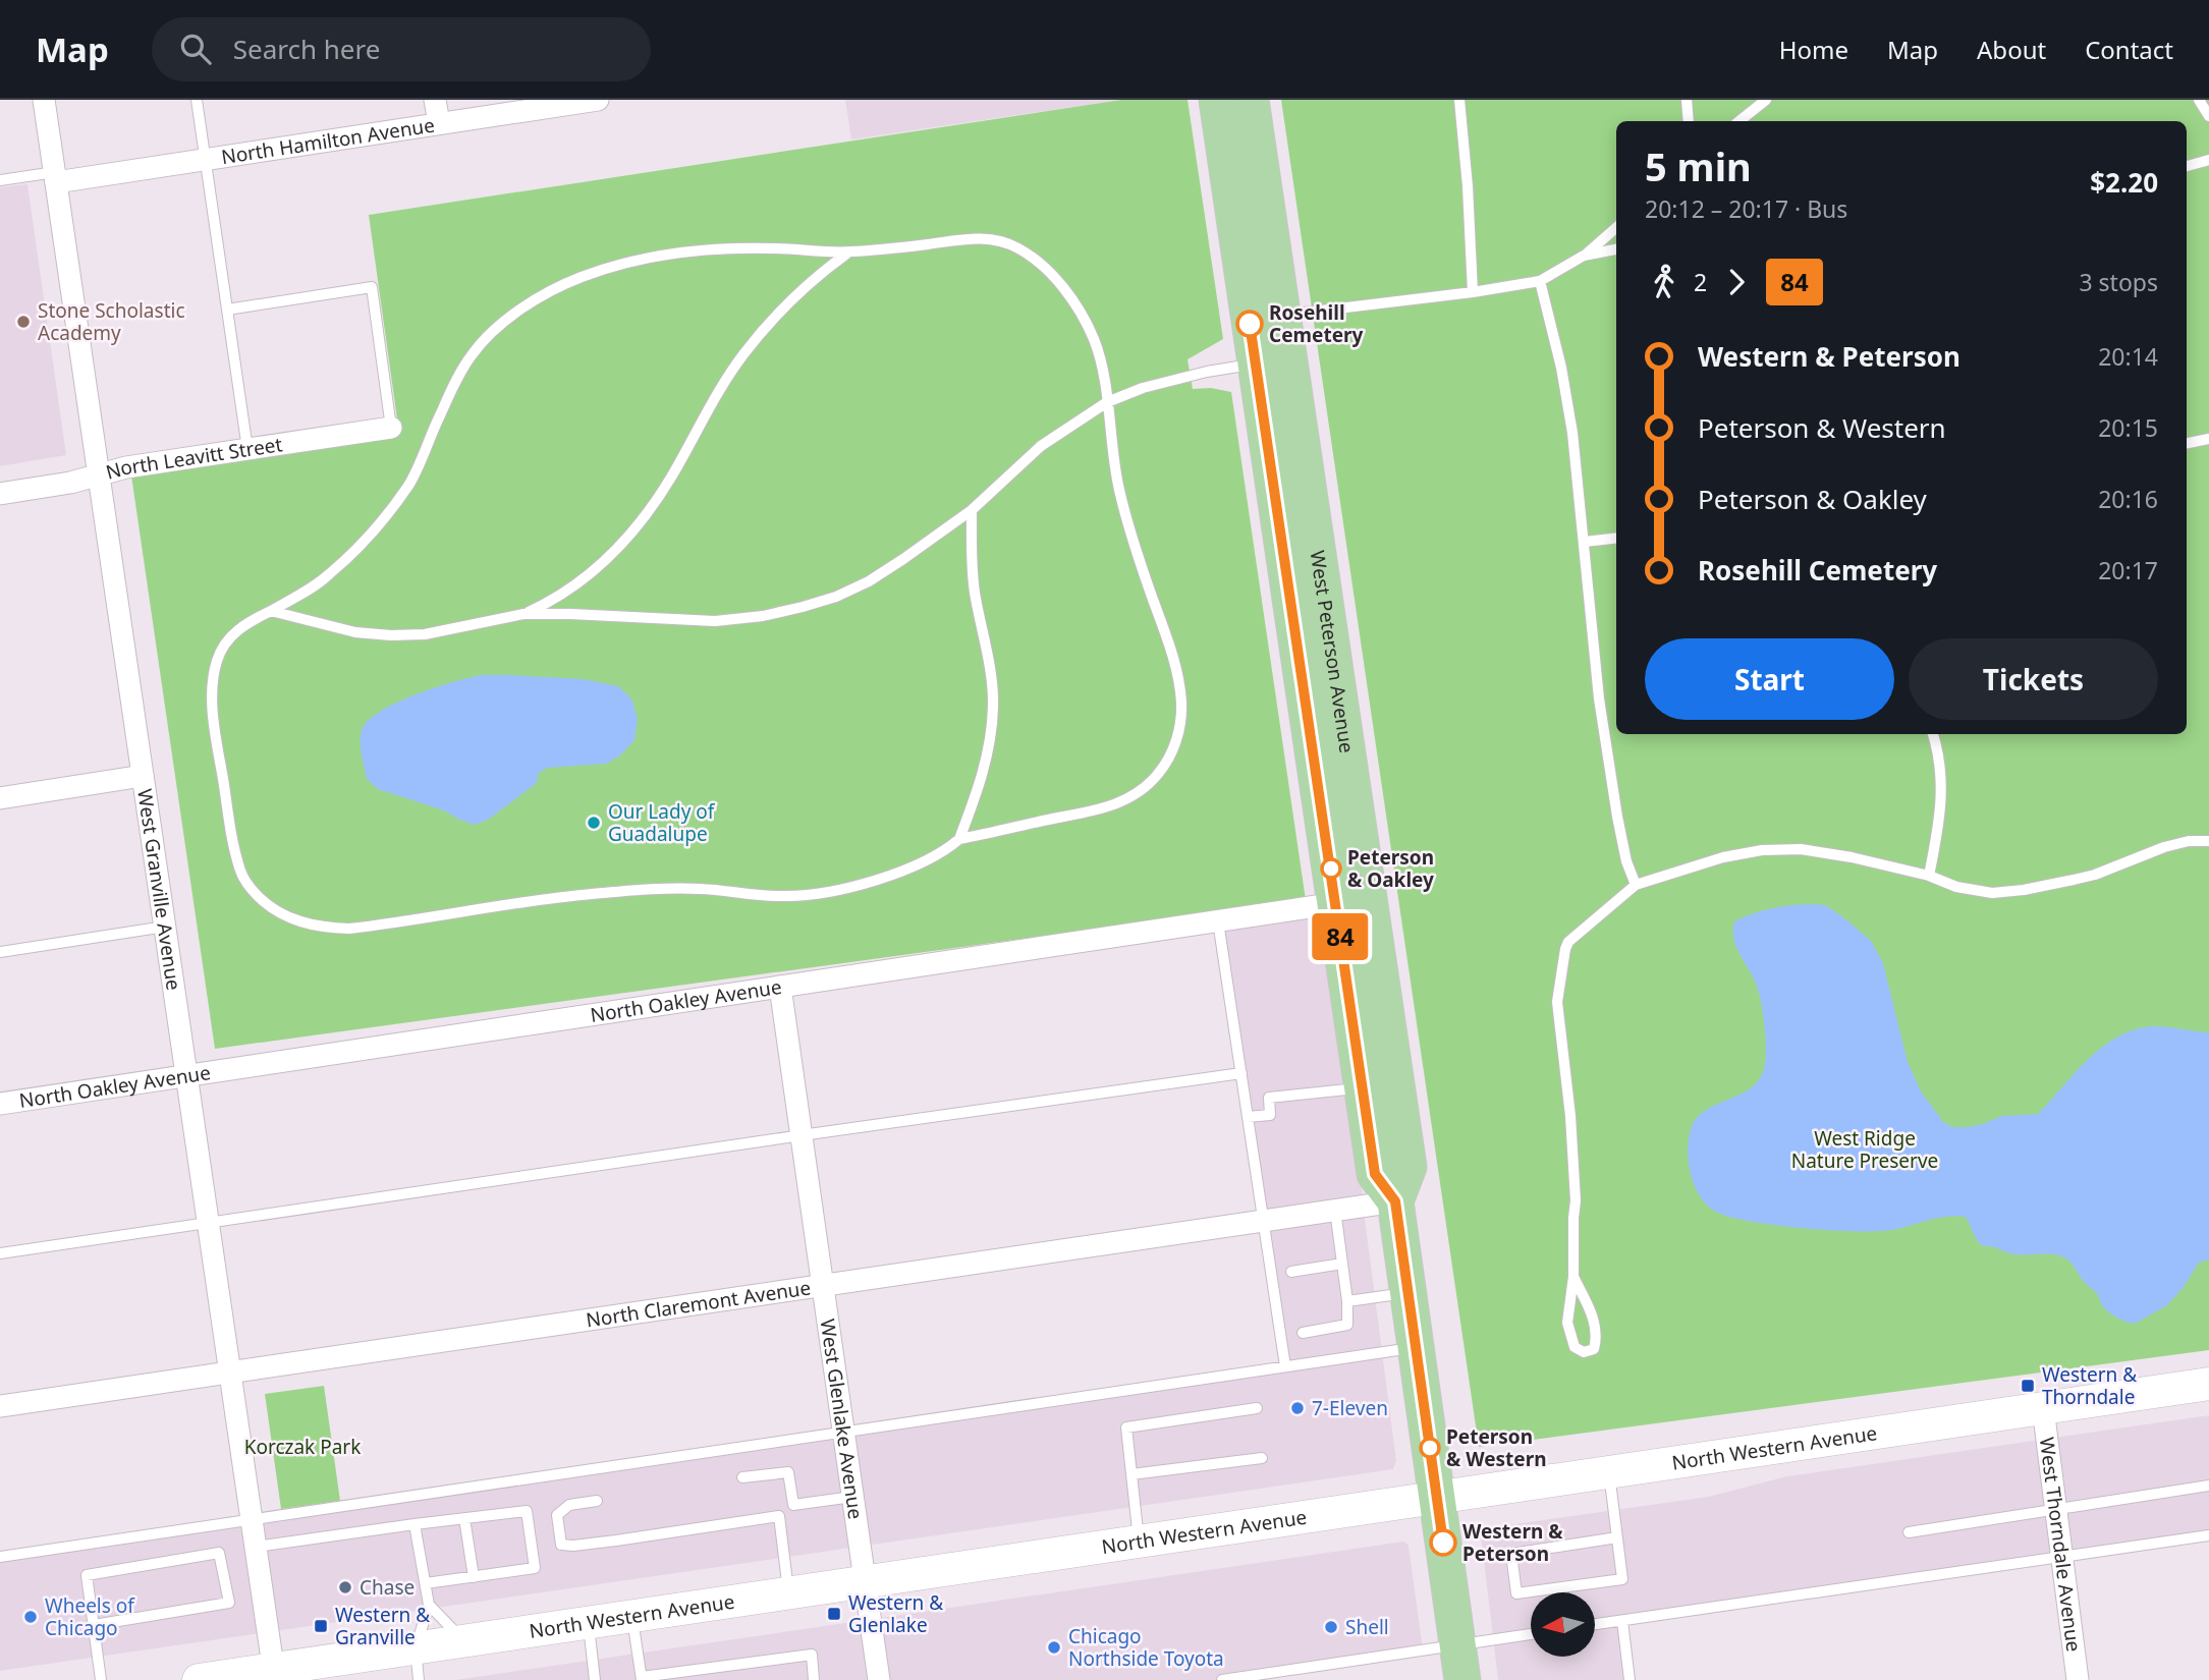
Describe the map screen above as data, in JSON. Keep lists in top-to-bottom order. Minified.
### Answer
{"streets":{"main road":["West Peterson Avenue","North Western Avenue"],"street":["North Hamilton Avenue","North Leavitt Street","West Granville Avenue","North Oakley Avenue","North Claremont Avenue","West Glenlake Avenue","West Thorndale Avenue"]},"crossings":[["North Hamilton Avenue","West Granville Avenue"],["North Leavitt Street","West Granville Avenue"],["West Peterson Avenue","North Oakley Avenue"],["West Peterson Avenue","North Claremont Avenue"],["West Peterson Avenue","North Western Avenue"],["West Granville Avenue","North Oakley Avenue"],["West Granville Avenue","North Claremont Avenue"],["West Granville Avenue","North Western Avenue"],["North Oakley Avenue","West Glenlake Avenue"],["North Claremont Avenue","West Glenlake Avenue"],["West Glenlake Avenue","North Western Avenue"],["North Western Avenue","West Thorndale Avenue"]],"parks":["West Ridge Nature Preserve","Korczak Park"],"places":{"other":["Stone Scholastic Academy","Rosehill Cemetery","Our Lady of Guadalupe","Peterson & Oakley","7-Eleven","Peterson & Western","Western & Peterson","Chase","Wheels of Chicago","Shell","Chicago Northside Toyota"],"transit":["Western & Thorndale","Western & Glenlake","Western & Granville"]},"lines":["bus line 84"],"north":"left","page":{"header":"Map","search":"Search here","nav":["Home","Map","About","Contact"],"on_map":"84","heading":["5 min","20:12 – 20:17 · Bus","$2.20"],"legs":["2","84","3 stops"],"list":[{"name":"Western & Peterson","value":"20:14"},{"name":"Peterson & Western","value":"20:15"},{"name":"Peterson & Oakley","value":"20:16"},{"name":"Rosehill Cemetery","value":"20:17"}],"buttons":["Start","Tickets"]}}
